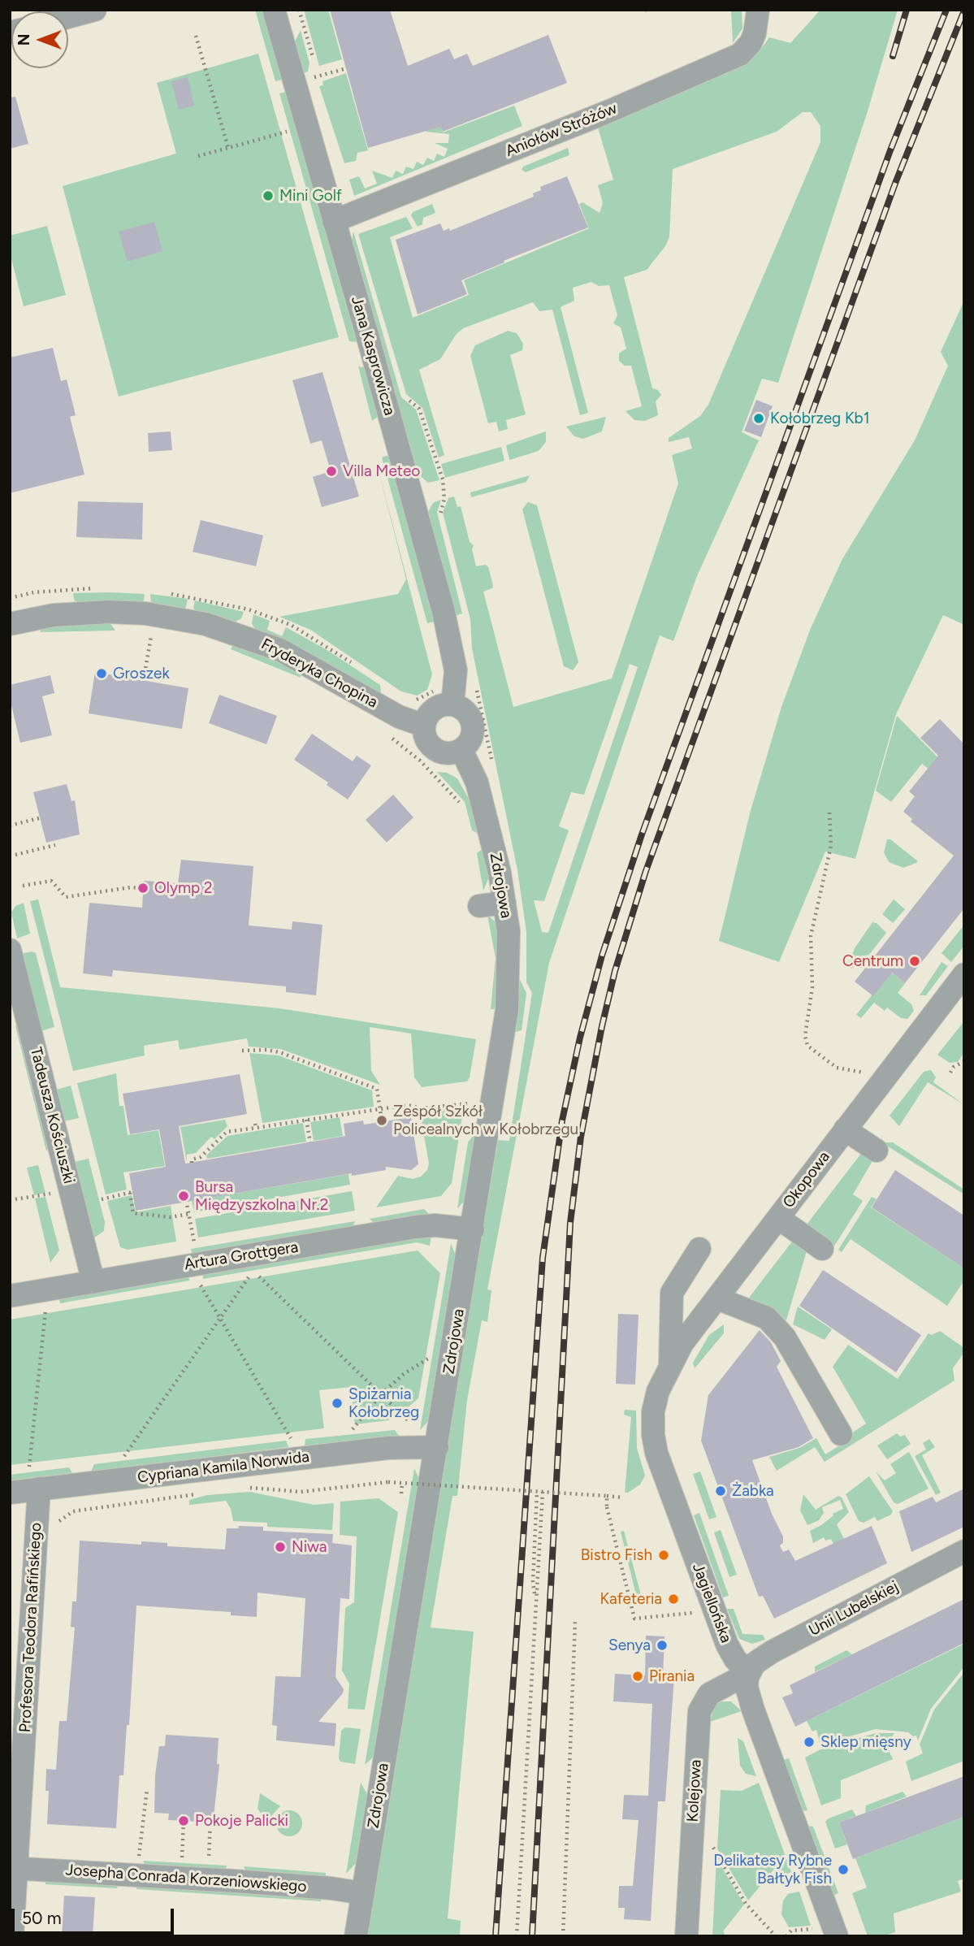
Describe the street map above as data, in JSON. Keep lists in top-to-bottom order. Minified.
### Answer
{"streets":{"street":["Aniołów Stróżów","Jana Kasprowicza","Fryderyka Chopina","Zdrojowa","Tadeusza Kościuszki","Okopowa","Artura Grottgera","Cypriana Kamila Norwida","Jagiellońska","Unii Lubelskiej","Profesora Teodora Rafińskiego","Kolejowa","Josepha Conrada Korzeniowskiego"]},"crossings":[["Aniołów Stróżów","Jana Kasprowicza"],["Jana Kasprowicza","Fryderyka Chopina"],["Jana Kasprowicza","Zdrojowa"],["Fryderyka Chopina","Zdrojowa"],["Zdrojowa","Artura Grottgera"],["Zdrojowa","Cypriana Kamila Norwida"],["Zdrojowa","Josepha Conrada Korzeniowskiego"],["Tadeusza Kościuszki","Artura Grottgera"],["Okopowa","Jagiellońska"],["Cypriana Kamila Norwida","Profesora Teodora Rafińskiego"],["Jagiellońska","Unii Lubelskiej"],["Jagiellońska","Kolejowa"],["Unii Lubelskiej","Kolejowa"],["Profesora Teodora Rafińskiego","Josepha Conrada Korzeniowskiego"]],"places":["Mini Golf","Kołobrzeg Kb1","Villa Meteo","Groszek","Olymp 2","Centrum","Zespół Szkół Policealnych w Kołobrzegu","Bursa Międzyszkolna Nr.2","Spiżarnia Kołobrzeg","Żabka","Niwa","Bistro Fish","Kafeteria","Senya","Pirania","Sklep mięsny","Pokoje Palicki","Delikatesy Rybne Bałtyk Fish"],"scale_bar":"50 m","north":"left"}
